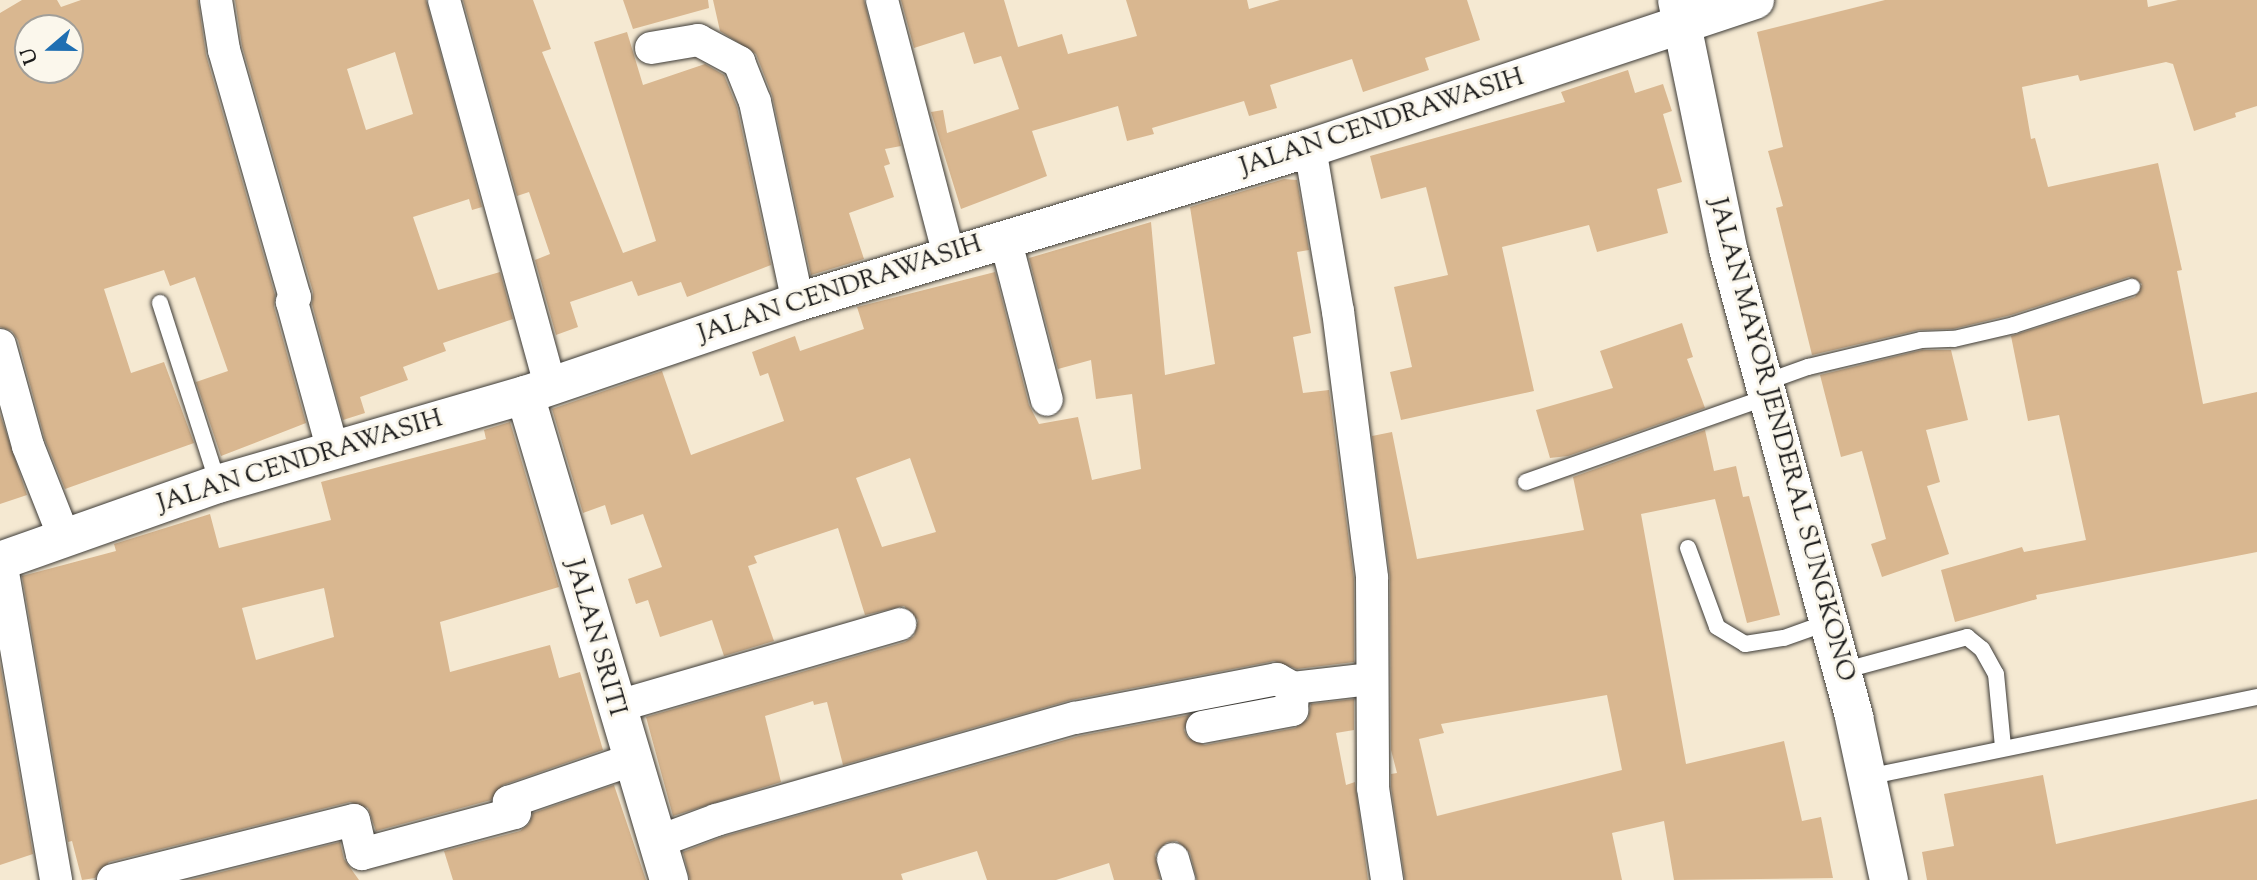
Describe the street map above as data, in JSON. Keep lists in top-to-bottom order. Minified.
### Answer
{"streets":{"main road":["JALAN CENDRAWASIH","JALAN MAYOR JENDERAL SUNGKONO","JALAN SRITI"]},"crossings":[["JALAN CENDRAWASIH","JALAN MAYOR JENDERAL SUNGKONO"],["JALAN CENDRAWASIH","JALAN SRITI"]],"north":"left"}
